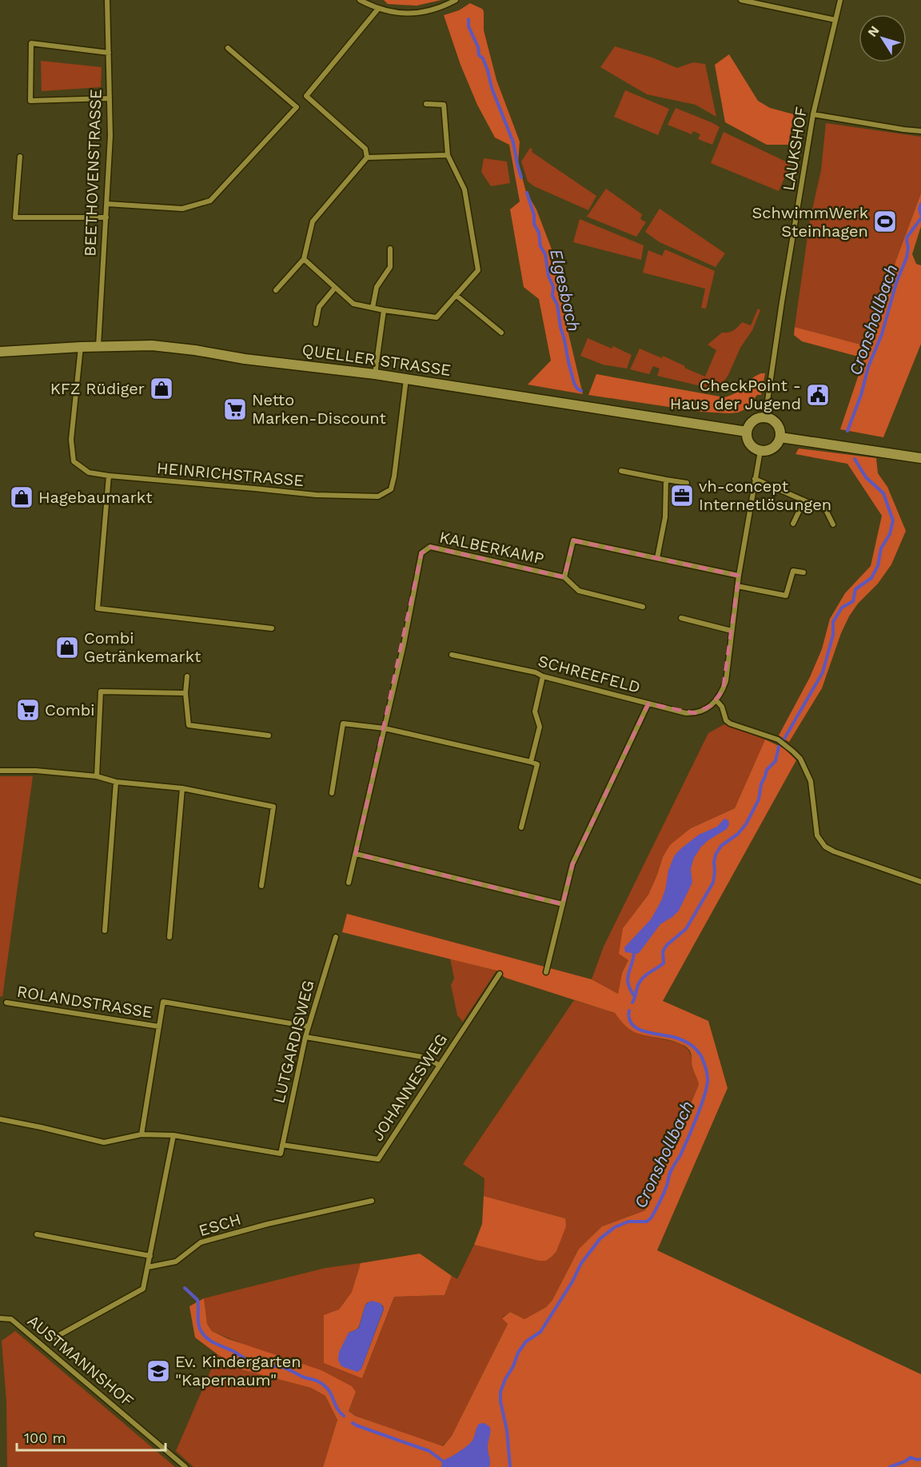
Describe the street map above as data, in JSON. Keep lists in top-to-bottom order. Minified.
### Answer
{"streets":{"main road":["QUELLER STRASSE"],"street":["LAUKSHOF","BEETHOVENSTRASSE","HEINRICHSTRASSE","KALBERKAMP","SCHREEFELD","ROLANDSTRASSE","LUTGARDISWEG","JOHANNESWEG","ESCH","AUSTMANNSHOF"]},"crossings":[["LAUKSHOF","QUELLER STRASSE"],["BEETHOVENSTRASSE","QUELLER STRASSE"],["QUELLER STRASSE","HEINRICHSTRASSE"],["LUTGARDISWEG","JOHANNESWEG"]],"water":["Elgesbach","Cronshollbach"],"places":{"sports":["SchwimmWerk Steinhagen"],"shop":["KFZ Rüdiger","Hagebaumarkt","Combi Getränkemarkt"],"public building":["CheckPoint - Haus der Jugend"],"supermarket":["Netto Marken-Discount","Combi"],"office":["vh-concept Internetlösungen"],"school or university":["Ev. Kindergarten \"Kapernaum\""]},"scale_bar":"100 m","north":"top left"}
